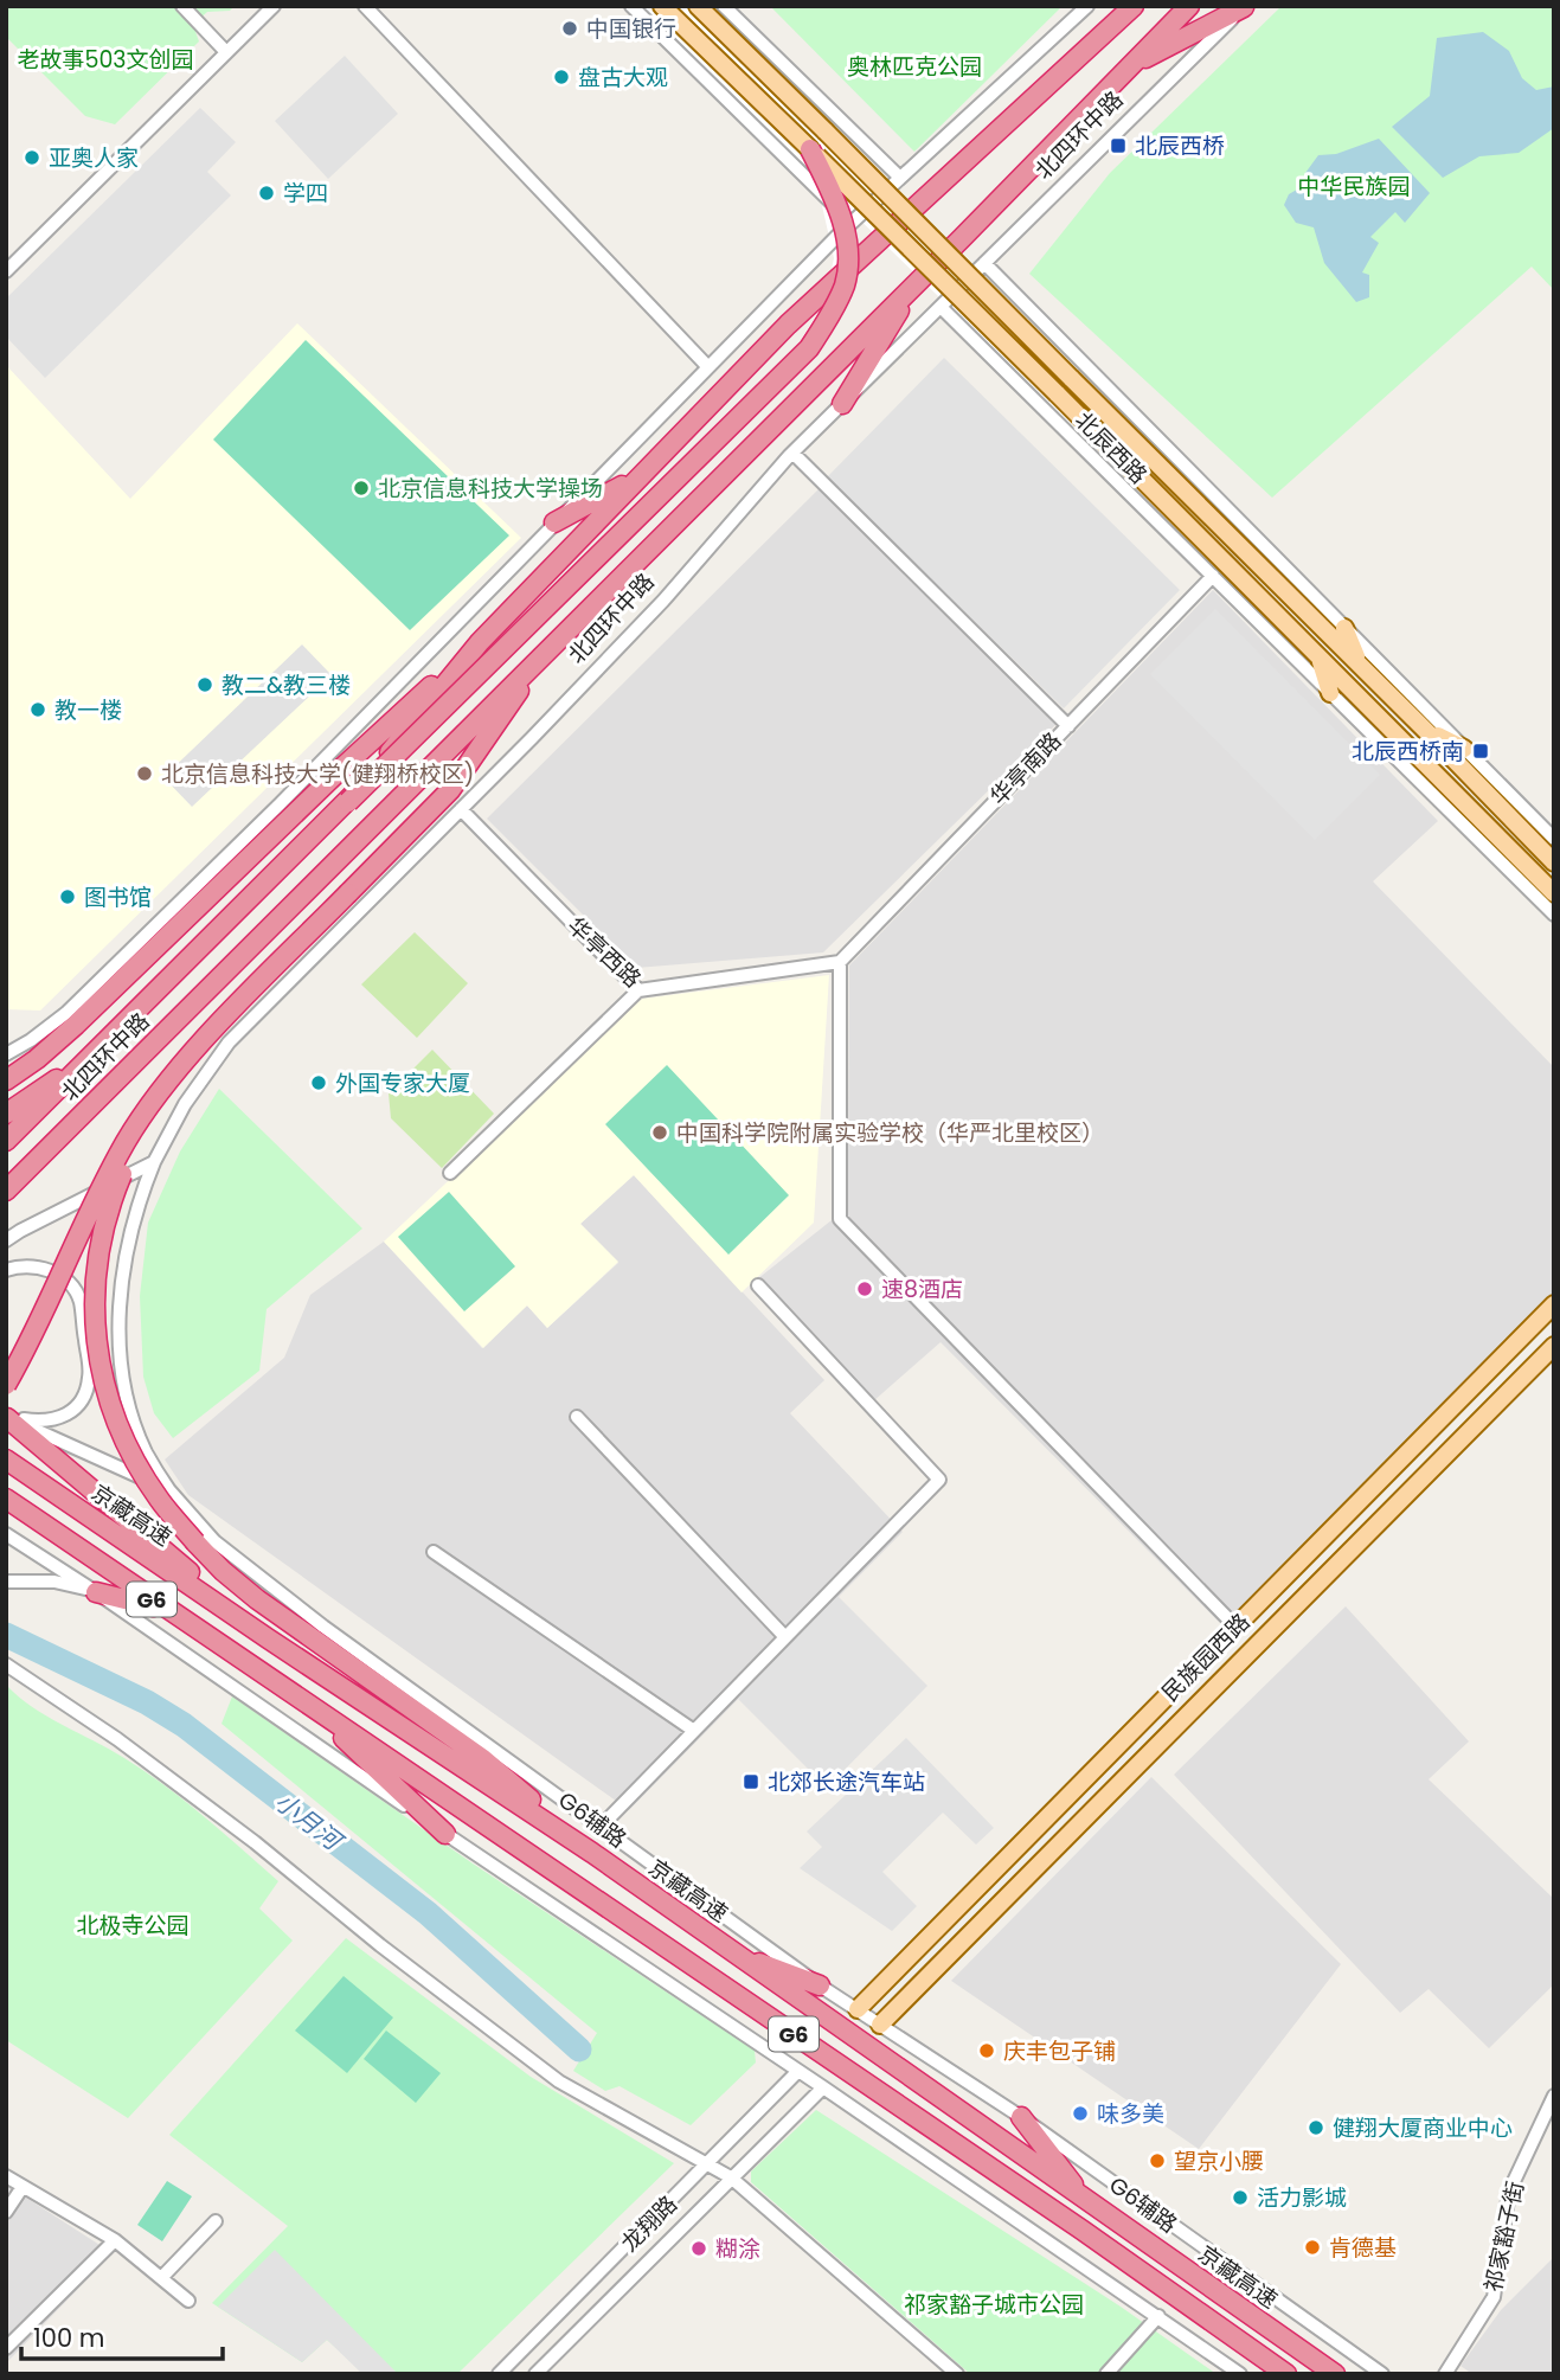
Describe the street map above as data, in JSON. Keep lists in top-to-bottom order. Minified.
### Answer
{"streets":{"highway":["北四环中路","京藏高速","G6"],"main road":["北辰西路","民族园西路"],"street":["华亭南路","华亭西路","G6辅路","龙翔路","祁家豁子街"]},"crossings":[["北四环中路","北辰西路"],["北四环中路","华亭西路"],["北四环中路","G6辅路"],["北辰西路","华亭南路"],["华亭南路","华亭西路"],["民族园西路","G6辅路"]],"water":["小月河"],"parks":["老故事503文创园","奥林匹克公园","中华民族园","北极寺公园","祁家豁子城市公园"],"places":{"other":["中国银行","盘古大观","亚奥人家","学四","北京信息科技大学操场","教二&教三楼","教一楼","北京信息科技大学(健翔桥校区)","图书馆","外国专家大厦","中国科学院附属实验学校（华严北里校区）","速8酒店","庆丰包子铺","味多美","健翔大厦商业中心","望京小腰","活力影城","肯德基","糊涂"],"transit":["北辰西桥","北辰西桥南","北郊长途汽车站"]},"scale_bar":"100 m"}
